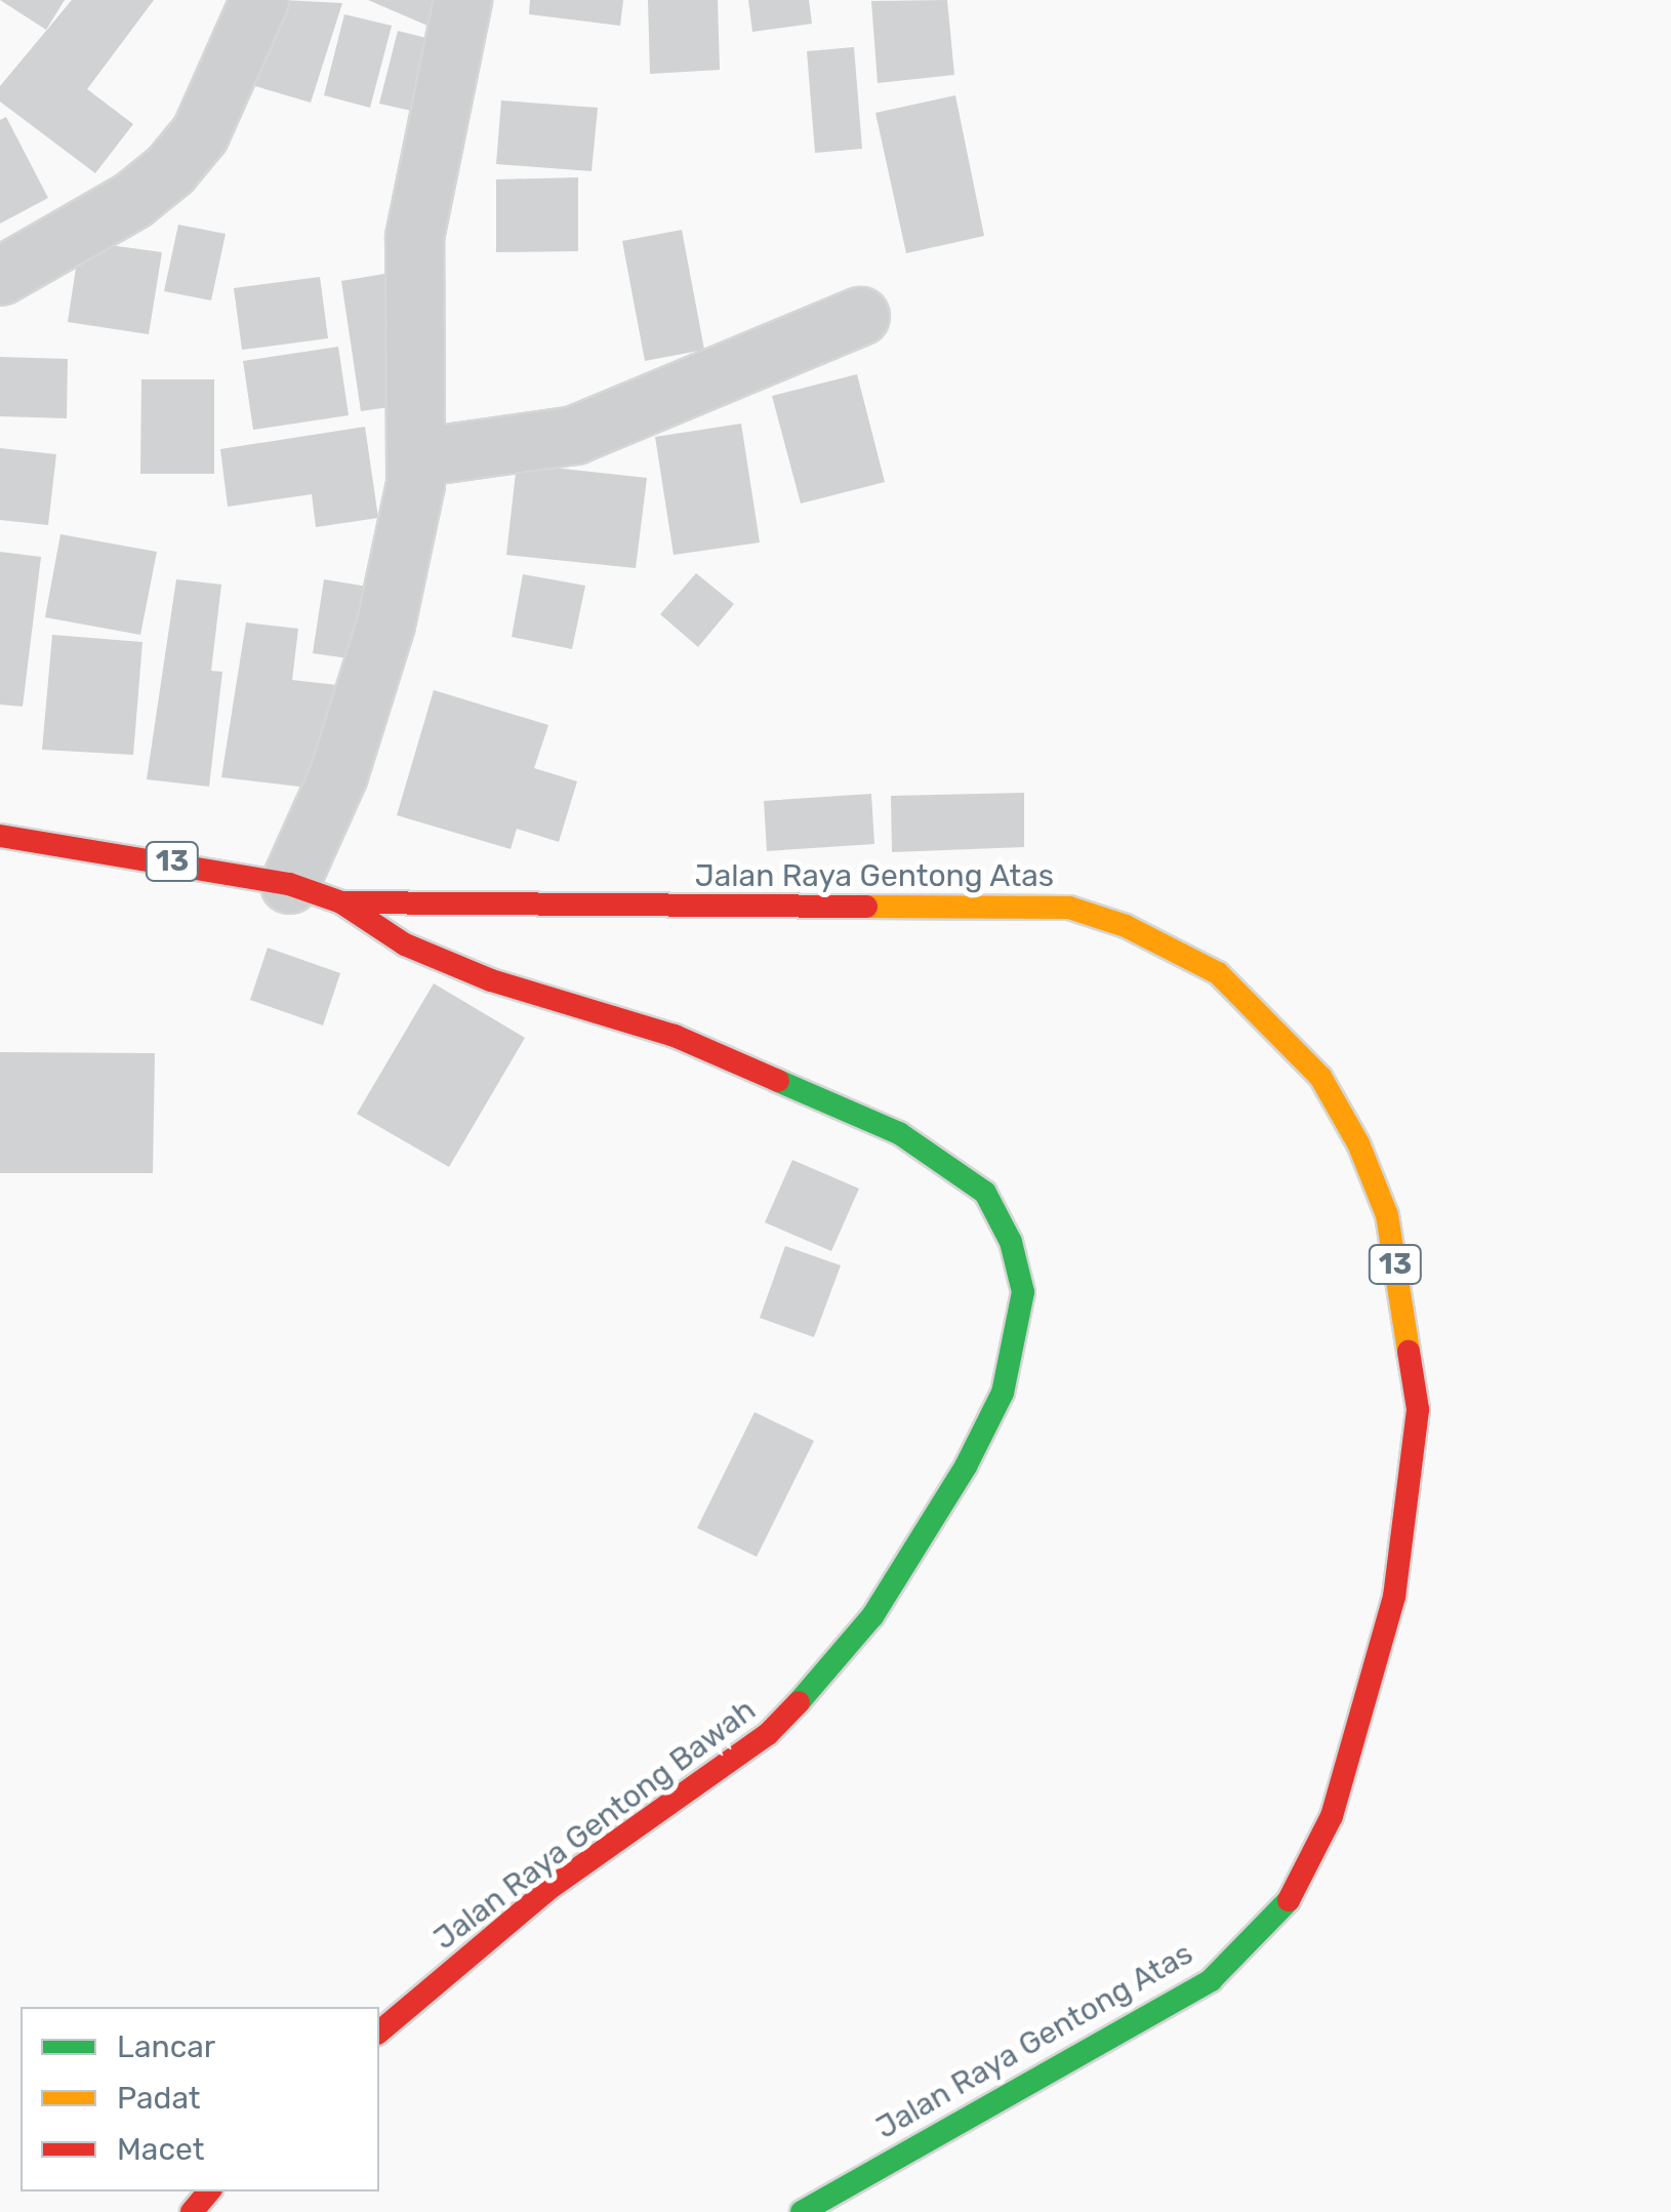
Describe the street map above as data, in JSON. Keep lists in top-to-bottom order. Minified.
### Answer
{"streets":{"highway":["13","Jalan Raya Gentong Atas","Jalan Raya Gentong Bawah"]},"crossings":[["13","Jalan Raya Gentong Atas"],["13","Jalan Raya Gentong Bawah"],["Jalan Raya Gentong Atas","Jalan Raya Gentong Bawah"]],"legend":["Lancar","Padat","Macet"]}
